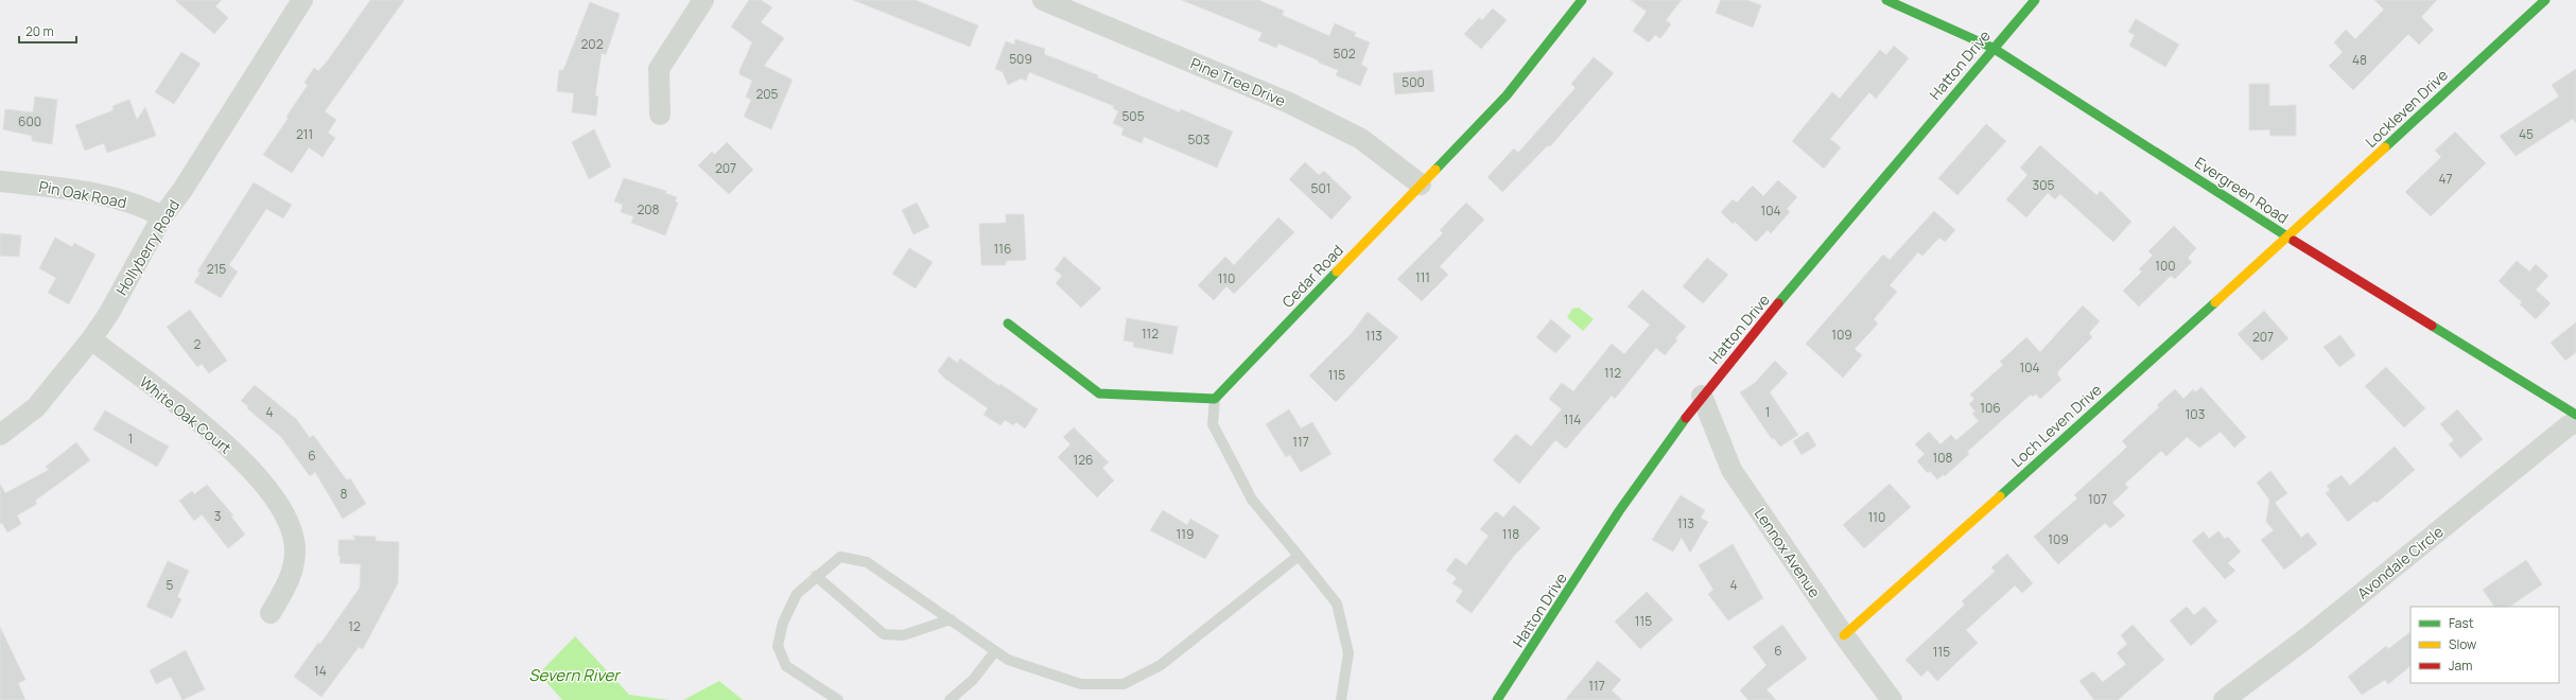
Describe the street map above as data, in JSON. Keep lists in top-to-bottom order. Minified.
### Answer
{"streets":{"street":["Hatton Drive","Pine Tree Drive","Lockleven Drive","Evergreen Road","Pin Oak Road","Hollyberry Road","Cedar Road","White Oak Court","Loch Leven Drive","Lennox Avenue","Avondale Circle"]},"crossings":[["Hatton Drive","Evergreen Road"],["Hatton Drive","Lennox Avenue"],["Pine Tree Drive","Cedar Road"],["Lockleven Drive","Evergreen Road"],["Lockleven Drive","Loch Leven Drive"],["Evergreen Road","Loch Leven Drive"],["Pin Oak Road","Hollyberry Road"],["Hollyberry Road","White Oak Court"],["Loch Leven Drive","Lennox Avenue"]],"water":["Severn River"],"house_numbers":["202","502","509","48","500","205","505","600","211","45","503","207","47","305","501","208","104","116","100","215","111","110","112","109","113","207","2","104","112","115","106","4","1","103","114","1","117","6","108","126","8","107","3","110","113","119","118","109","5","4","115","12","6","115","14","117"],"legend":["Fast","Slow","Jam"],"scale_bar":"20 m"}
